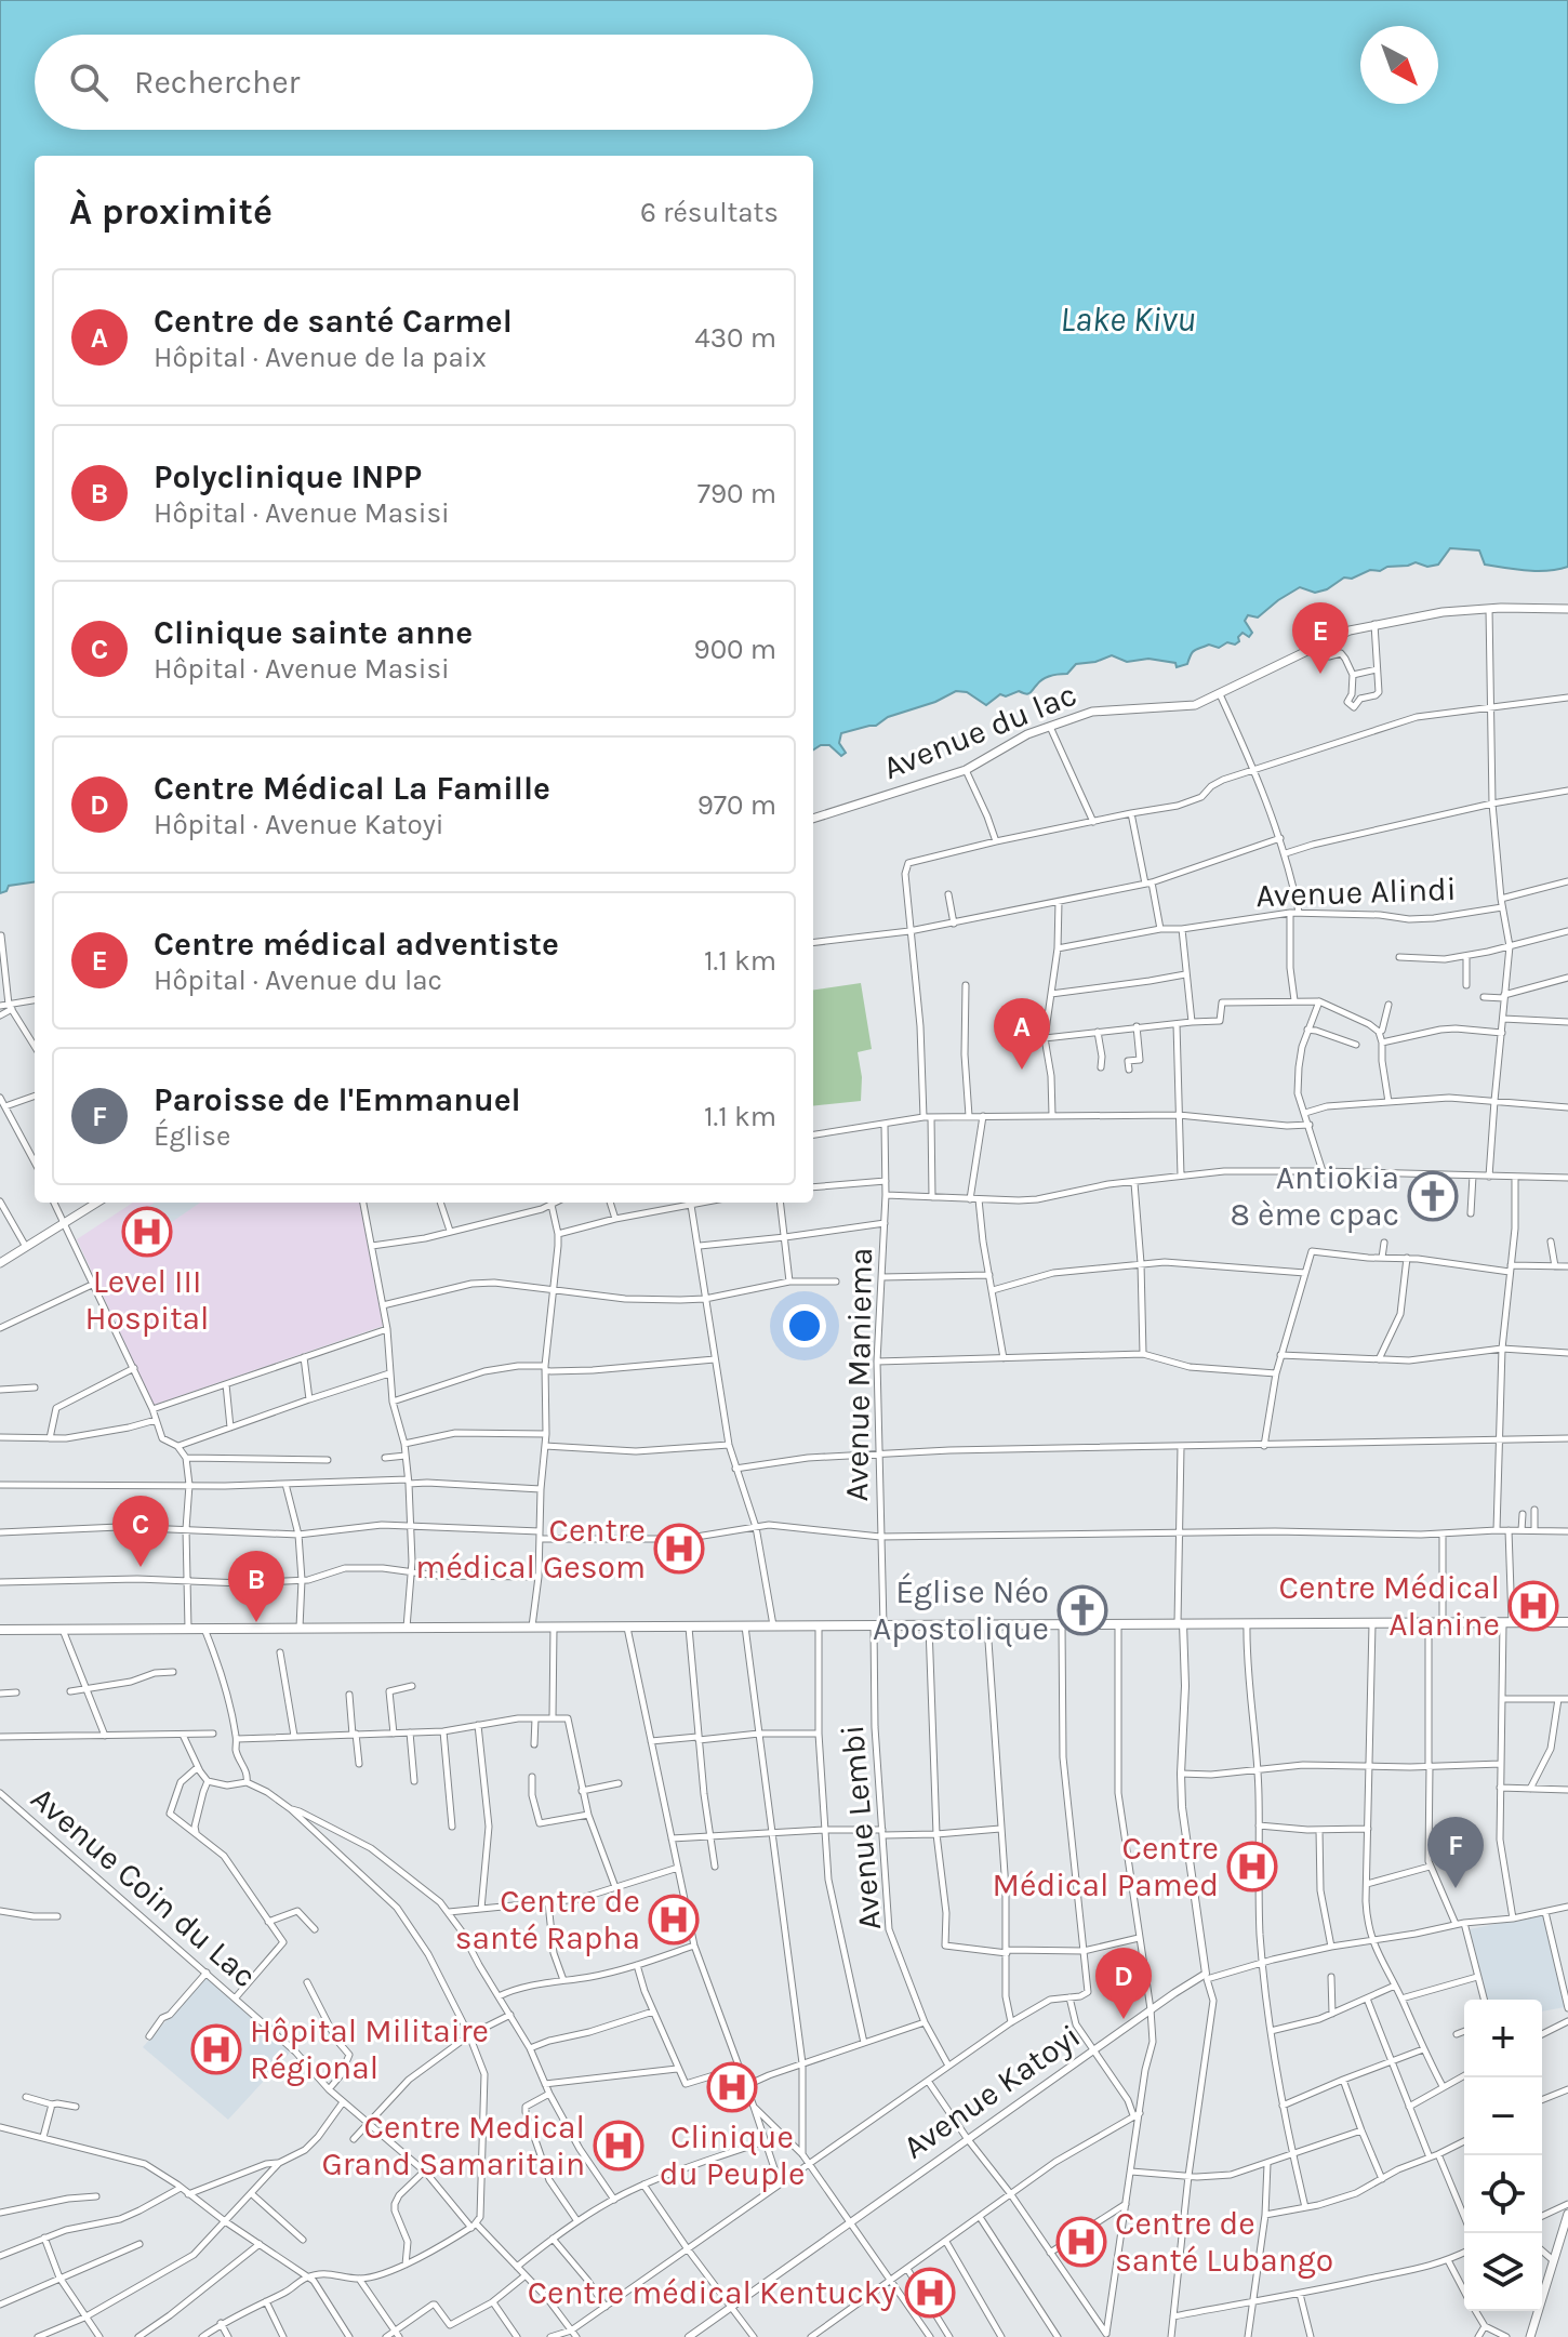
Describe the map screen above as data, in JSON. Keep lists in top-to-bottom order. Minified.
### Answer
{"streets":{"main road":["Avenue du lac"],"street":["Avenue Alindi","Avenue Maniema","Avenue Lembi","Avenue Coin du Lac","Avenue Katoyi"]},"crossings":[["Avenue Maniema","Avenue Lembi"]],"water":["Lake Kivu"],"places":{"church":["Antiokia 8 ème cpac","Église Néo Apostolique"],"hospital":["Level III Hospital","Centre médical Gesom","Centre Médical Alanine","Centre Médical Pamed","Centre de santé Rapha","Hôpital Militaire Régional","Clinique du Peuple","Centre Medical Grand Samaritain","Centre de santé Lubango","Centre médical Kentucky"]},"north":"bottom right","page":{"search":"Rechercher","heading":["À proximité","6 résultats"],"list":[{"mark":"A","name":"Centre de santé Carmel","note":"Hôpital · Avenue de la paix","value":"430 m"},{"mark":"B","name":"Polyclinique INPP","note":"Hôpital · Avenue Masisi","value":"790 m"},{"mark":"C","name":"Clinique sainte anne","note":"Hôpital · Avenue Masisi","value":"900 m"},{"mark":"D","name":"Centre Médical La Famille","note":"Hôpital · Avenue Katoyi","value":"970 m"},{"mark":"E","name":"Centre médical adventiste","note":"Hôpital · Avenue du lac","value":"1.1 km"},{"mark":"F","name":"Paroisse de l'Emmanuel","note":"Église","value":"1.1 km"}],"pins":["E","A","C","B","F","D"],"map_buttons":["+","−"]}}
